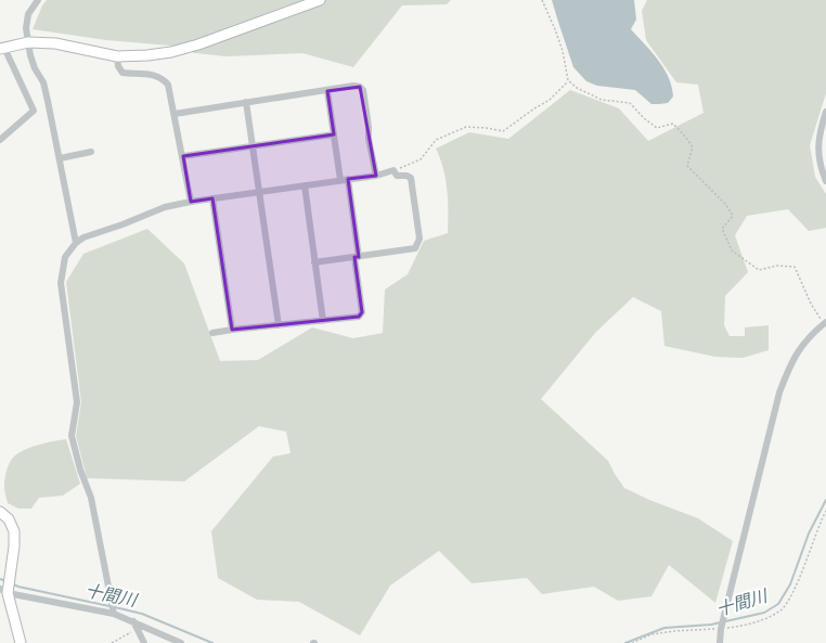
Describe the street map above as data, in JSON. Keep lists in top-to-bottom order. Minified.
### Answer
{"water":["十間川"]}
